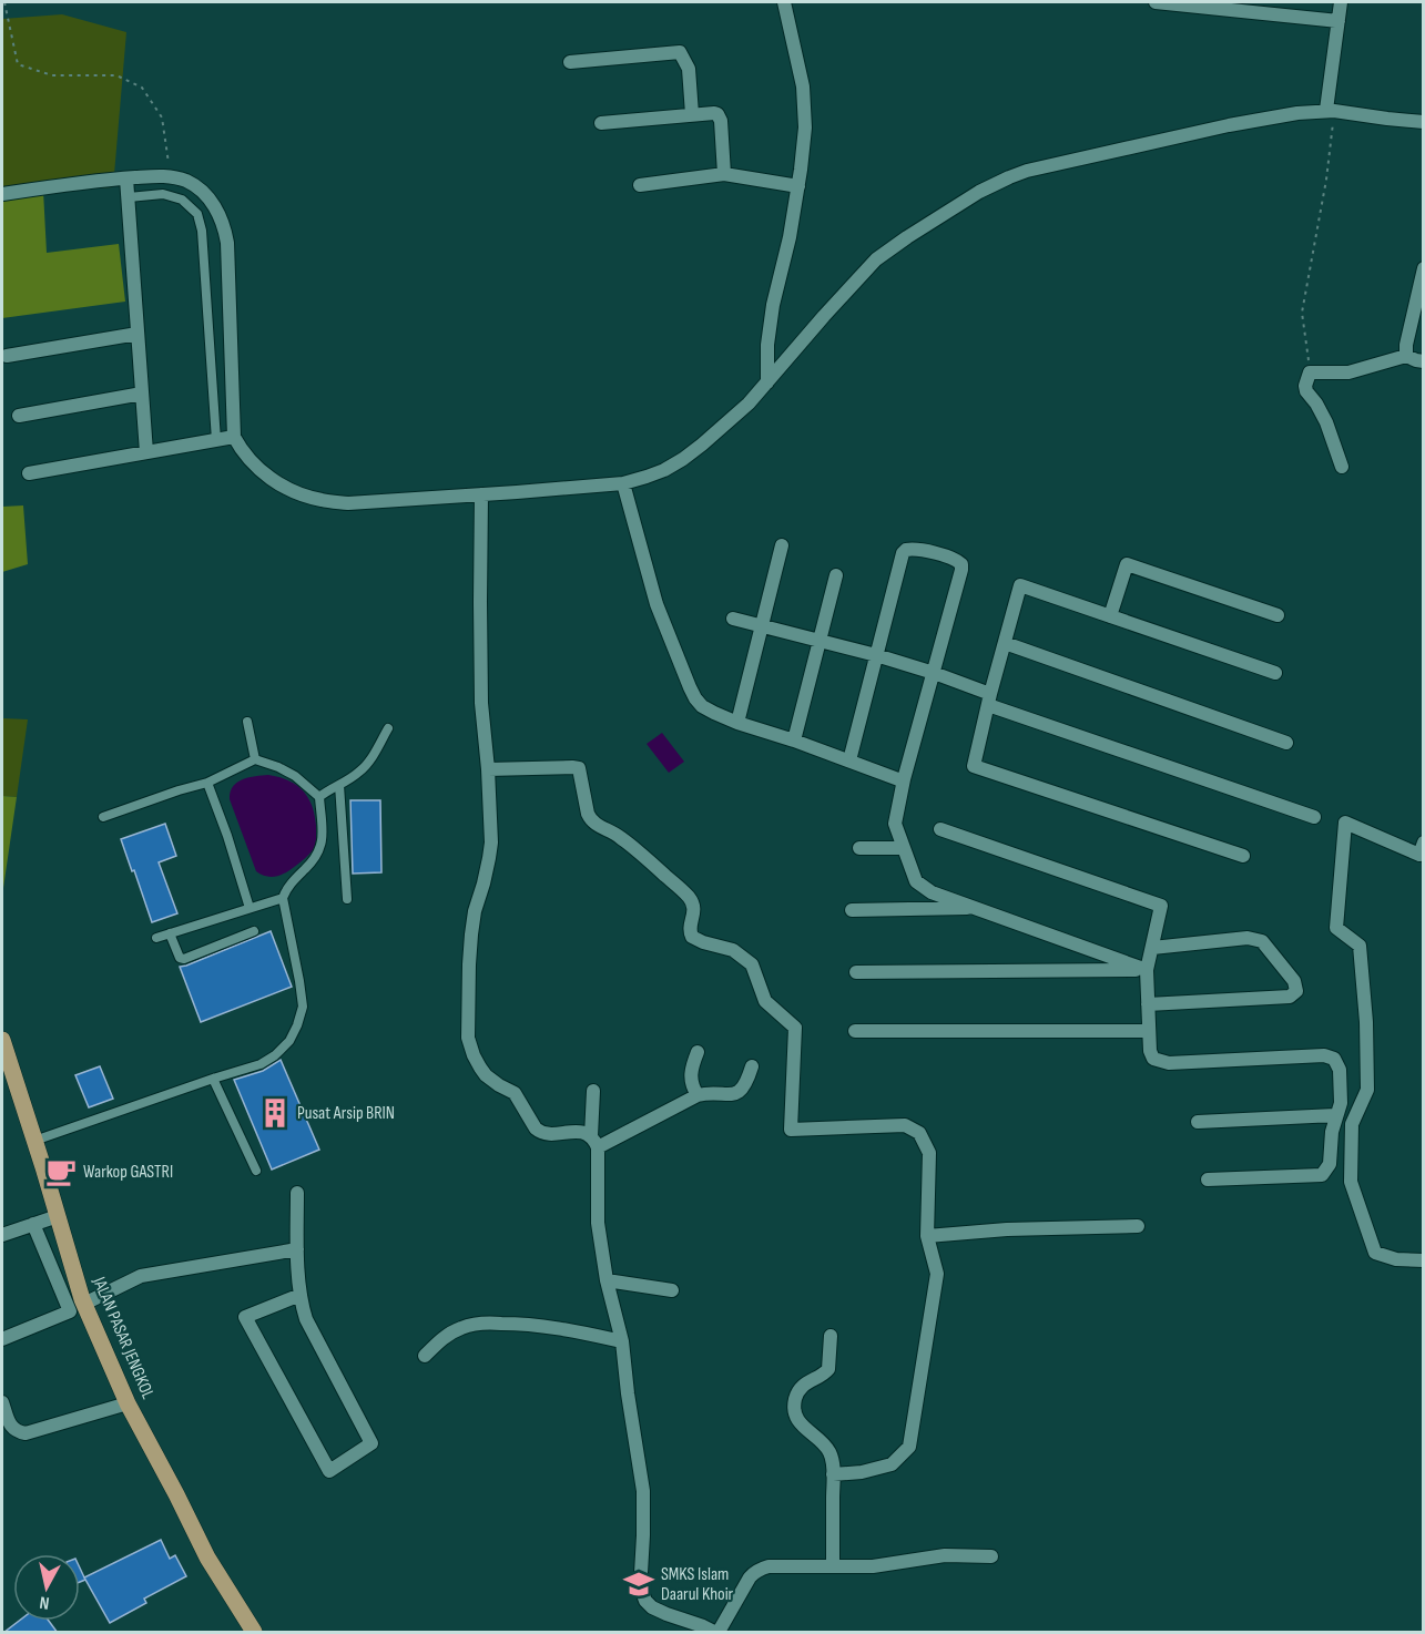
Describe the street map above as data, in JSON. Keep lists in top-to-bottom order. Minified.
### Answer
{"streets":{"main road":["JALAN PASAR JENGKOL"]},"places":{"building":["Pusat Arsip BRIN"],"cafe":["Warkop GASTRI"],"school or university":["SMKS Islam Daarul Khoir"]},"north":"bottom"}
